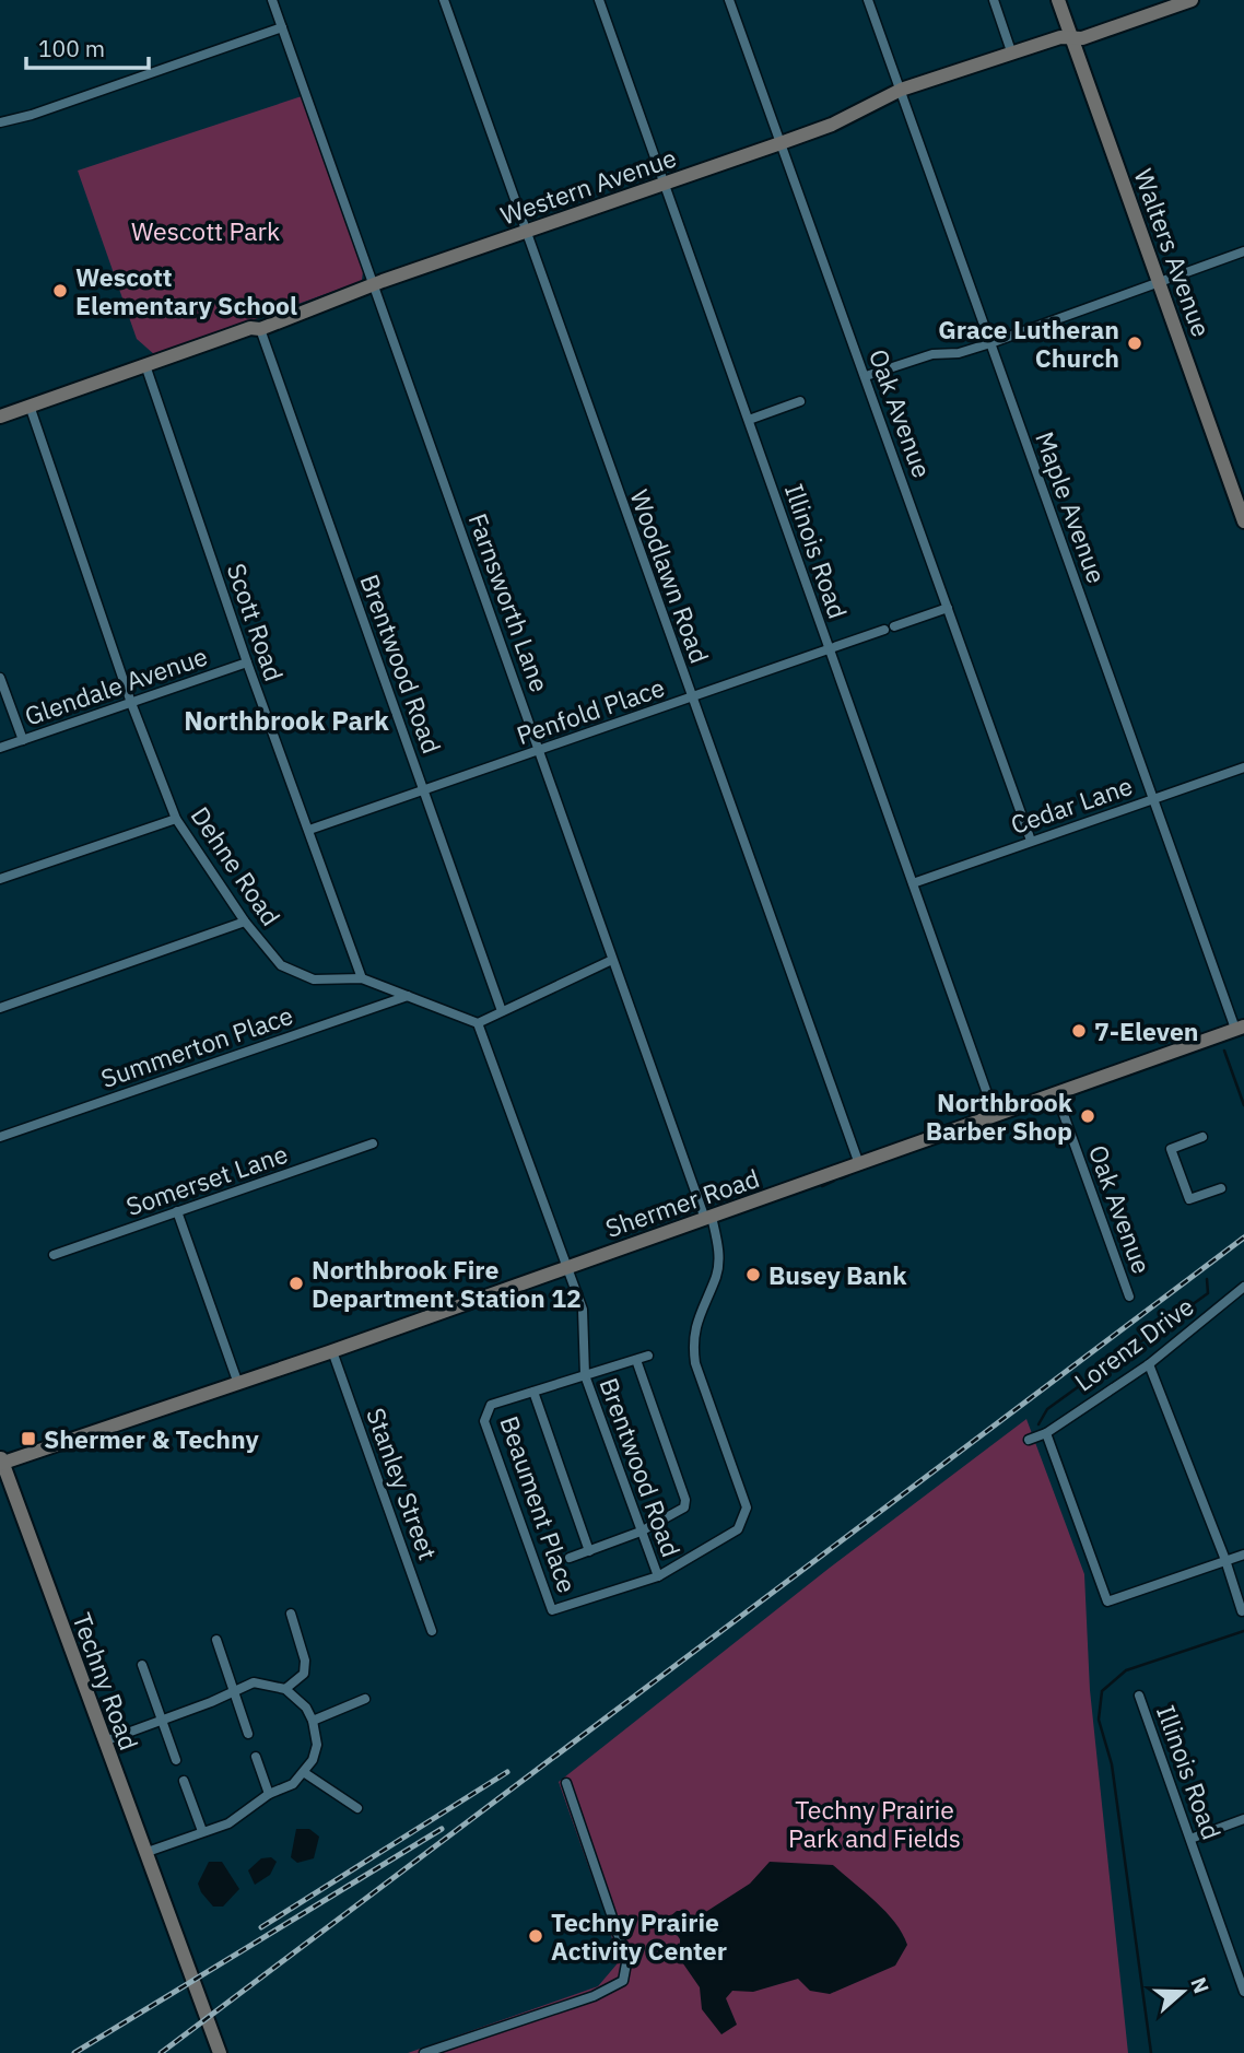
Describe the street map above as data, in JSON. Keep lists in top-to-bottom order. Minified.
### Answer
{"streets":{"main road":["Western Avenue","Walters Avenue","Shermer Road","Techny Road"],"street":["Oak Avenue","Maple Avenue","Illinois Road","Woodlawn Road","Farnsworth Lane","Scott Road","Brentwood Road","Glendale Avenue","Penfold Place","Cedar Lane","Dehne Road","Summerton Place","Somerset Lane","Lorenz Drive","Stanley Street","Beaument Place"]},"crossings":[["Western Avenue","Walters Avenue"],["Western Avenue","Oak Avenue"],["Western Avenue","Maple Avenue"],["Western Avenue","Illinois Road"],["Western Avenue","Woodlawn Road"],["Western Avenue","Farnsworth Lane"],["Western Avenue","Scott Road"],["Western Avenue","Brentwood Road"],["Western Avenue","Dehne Road"],["Oak Avenue","Cedar Lane"],["Oak Avenue","Shermer Road"],["Maple Avenue","Cedar Lane"],["Maple Avenue","Shermer Road"],["Illinois Road","Penfold Place"],["Illinois Road","Cedar Lane"],["Illinois Road","Shermer Road"],["Woodlawn Road","Penfold Place"],["Woodlawn Road","Shermer Road"],["Farnsworth Lane","Brentwood Road"],["Farnsworth Lane","Penfold Place"],["Farnsworth Lane","Shermer Road"],["Farnsworth Lane","Beaument Place"],["Scott Road","Glendale Avenue"],["Scott Road","Penfold Place"],["Scott Road","Dehne Road"],["Brentwood Road","Penfold Place"],["Brentwood Road","Dehne Road"],["Brentwood Road","Shermer Road"],["Brentwood Road","Beaument Place"],["Glendale Avenue","Dehne Road"],["Dehne Road","Summerton Place"],["Shermer Road","Stanley Street"],["Shermer Road","Techny Road"]],"districts":["Northbrook Park"],"parks":["Wescott Park","Techny Prairie Park and Fields"],"places":{"other":["Wescott Elementary School","Grace Lutheran Church","7-Eleven","Northbrook Barber Shop","Busey Bank","Northbrook Fire Department Station 12","Techny Prairie Activity Center"],"transit":["Shermer & Techny"]},"scale_bar":"100 m","north":"right"}
